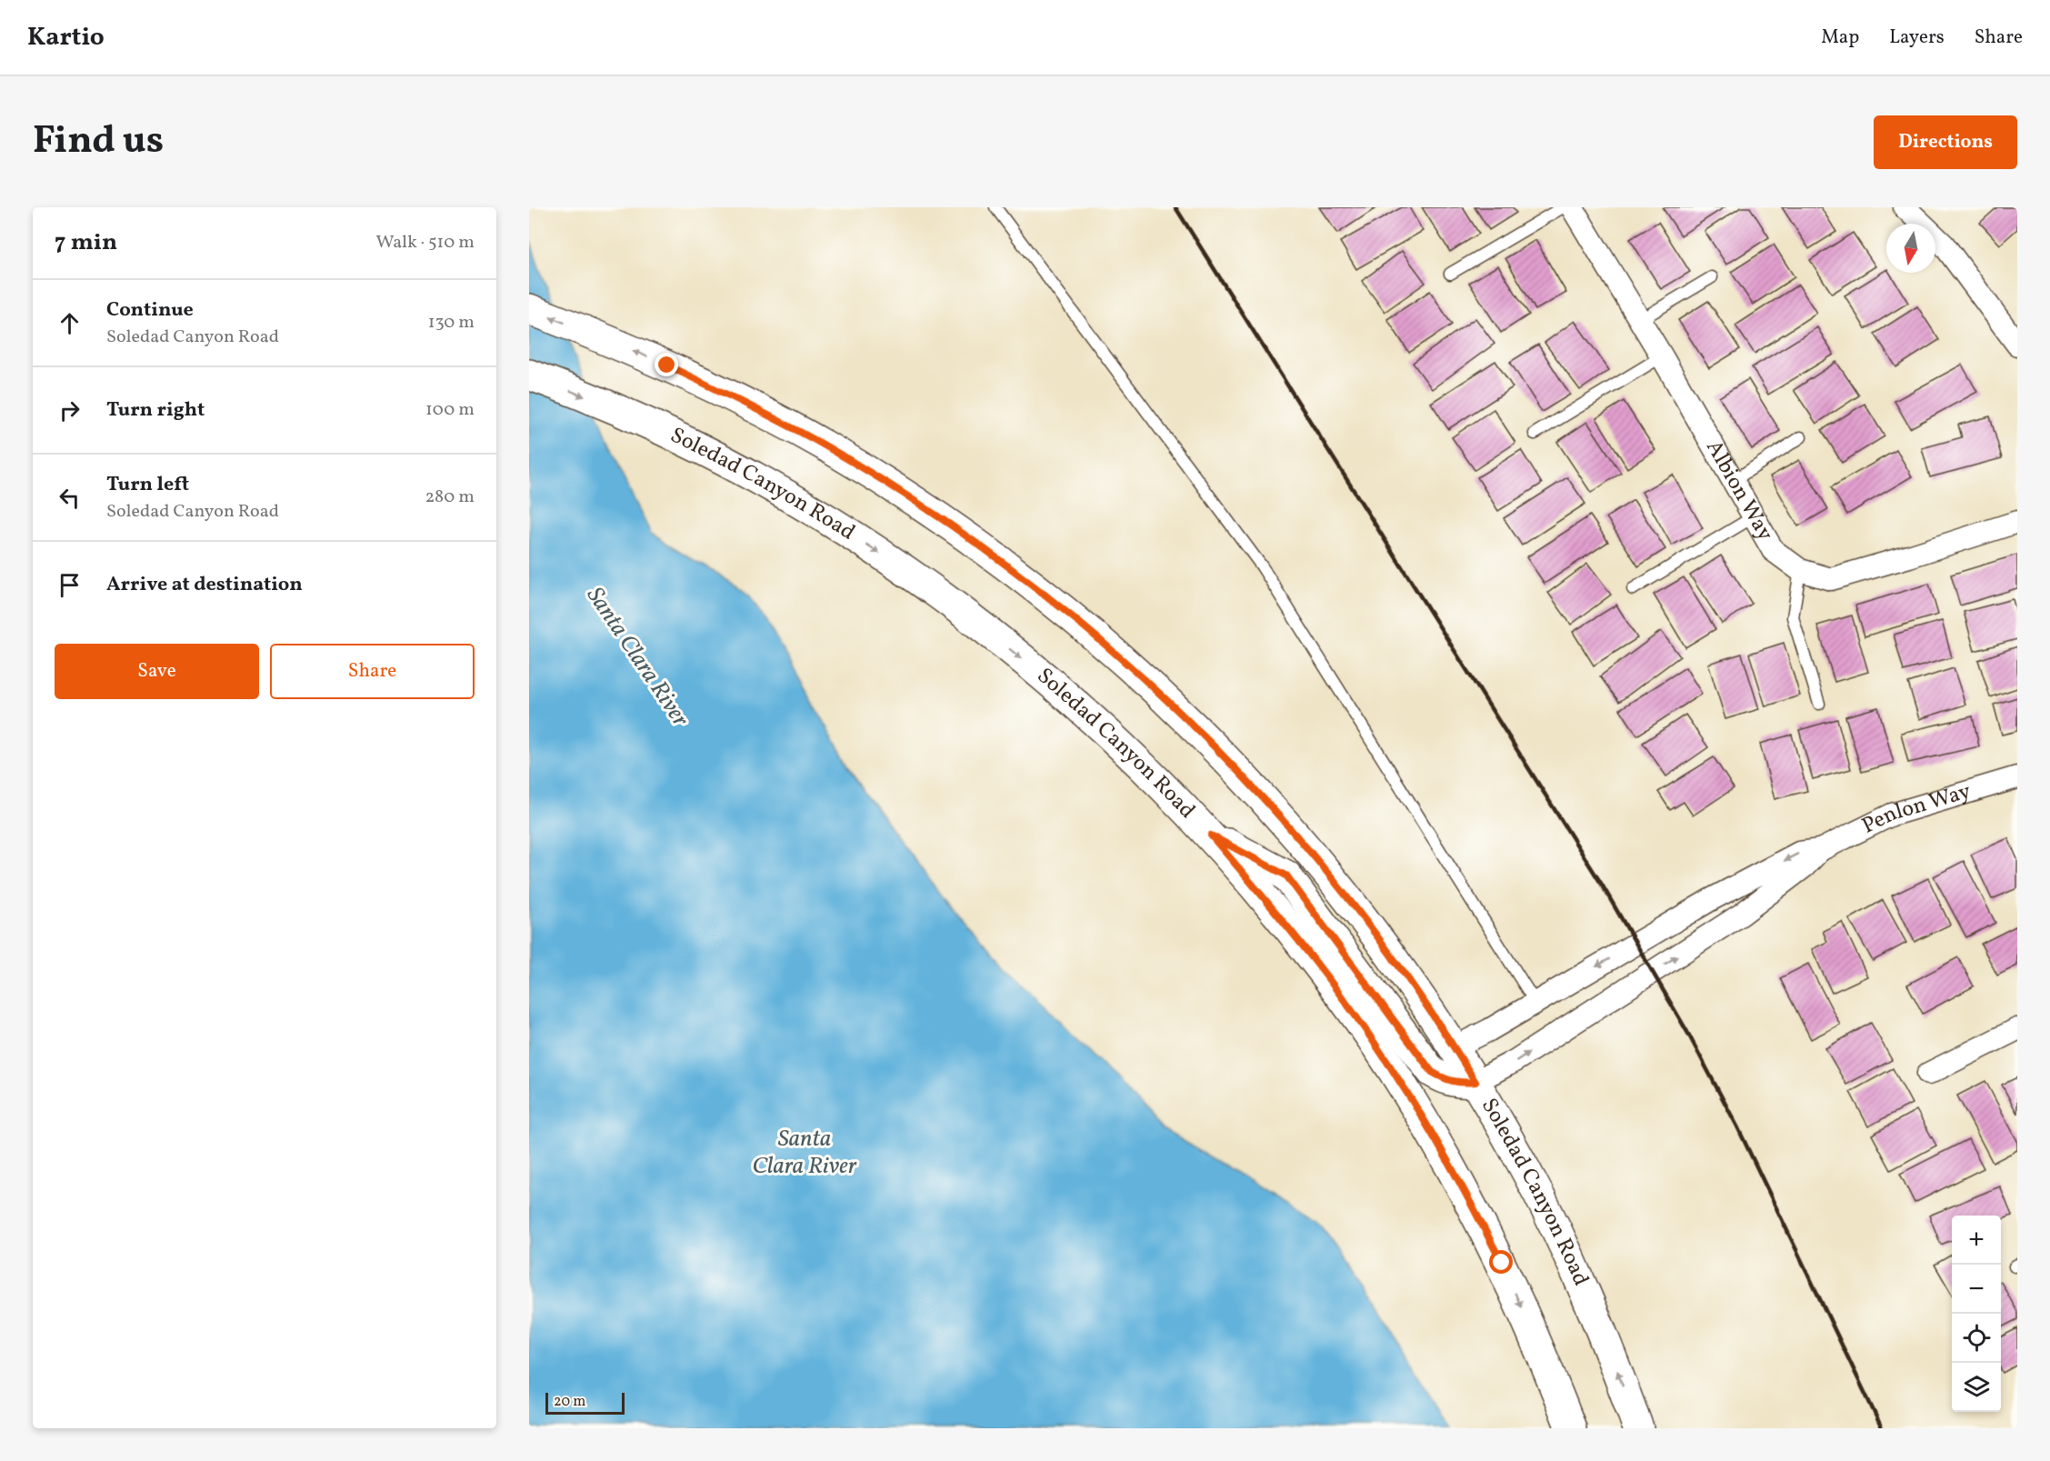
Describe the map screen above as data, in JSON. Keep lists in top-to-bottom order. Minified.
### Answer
{"streets":{"main road":["Soledad Canyon Road"],"street":["Albion Way","Penlon Way"]},"water":["Santa Clara River"],"scale_bar":"20 m","north":"bottom","page":{"header":"Kartio","nav":["Map","Layers","Share"],"title":"Find us","buttons":["Directions",["Save","Share"]],"heading":["7 min","Walk · 510 m"],"list":[["Continue","Soledad Canyon Road","130 m"],["Turn right","100 m"],["Turn left","Soledad Canyon Road","280 m"],"Arrive at destination"],"map_buttons":["+","−"],"scale":"20 m"}}
